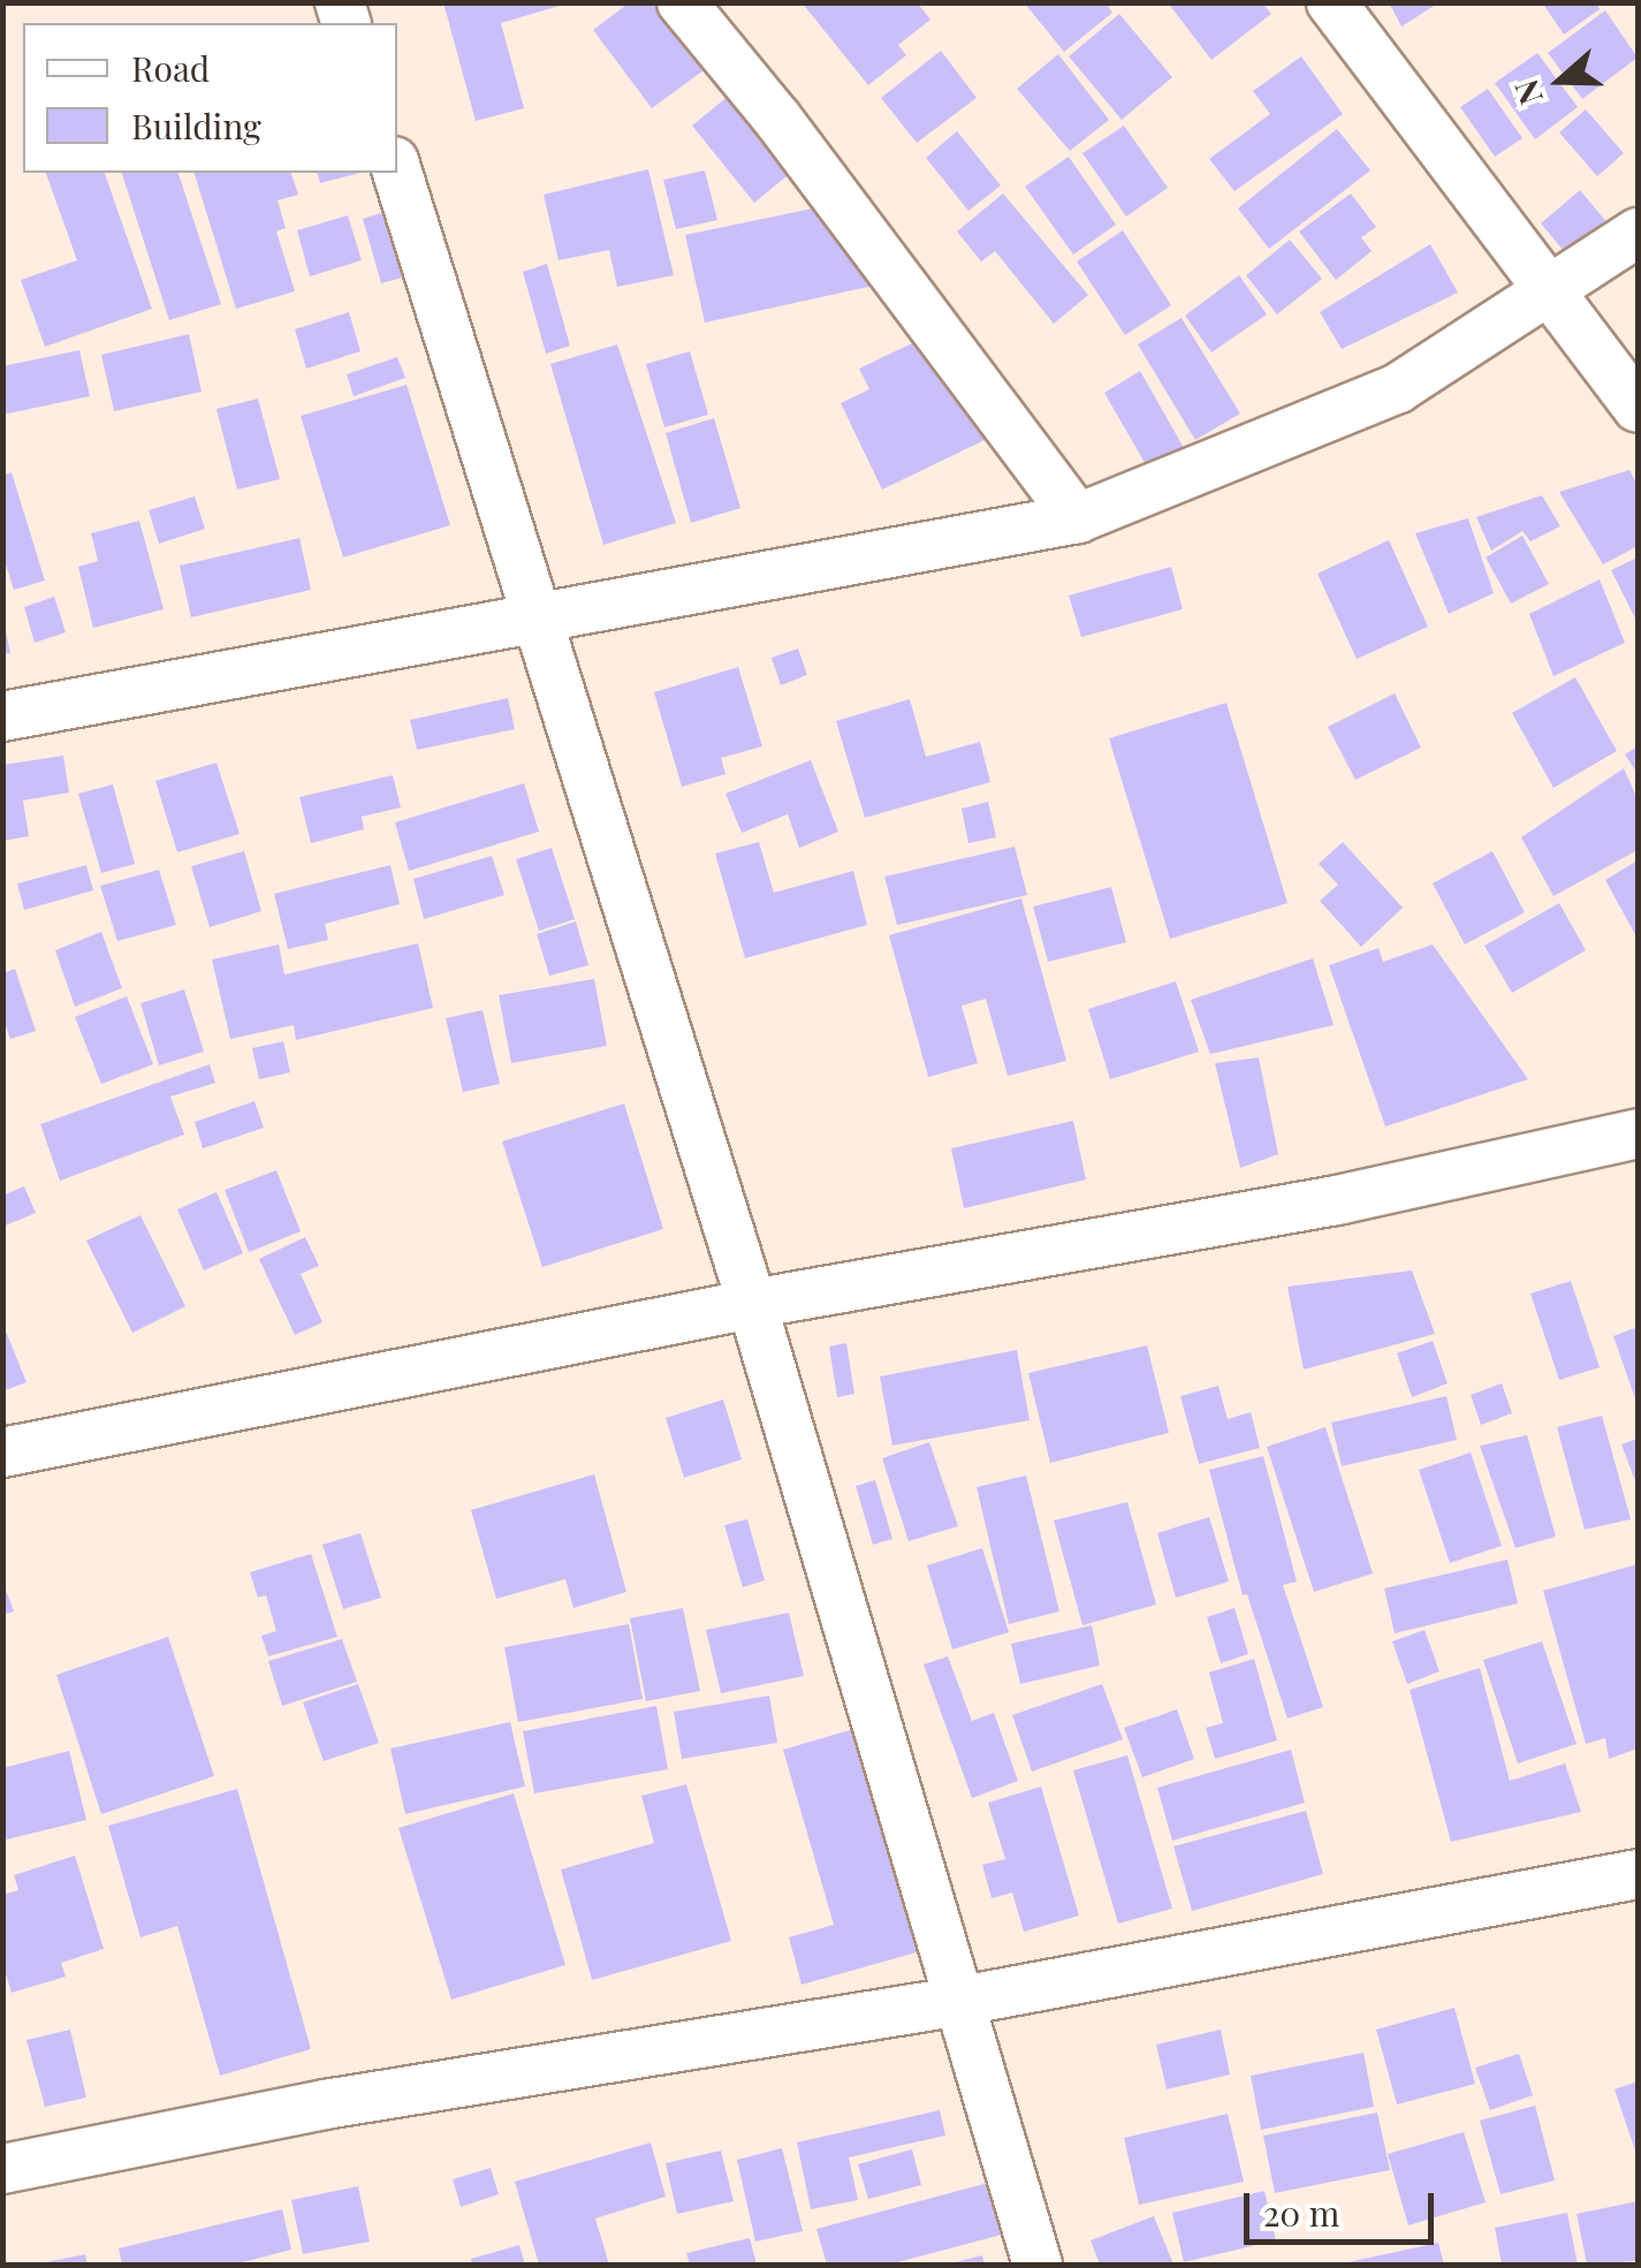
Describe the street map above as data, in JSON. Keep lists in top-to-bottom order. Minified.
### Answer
{"legend":["Road","Building"],"scale_bar":"20 m","north":"left"}
